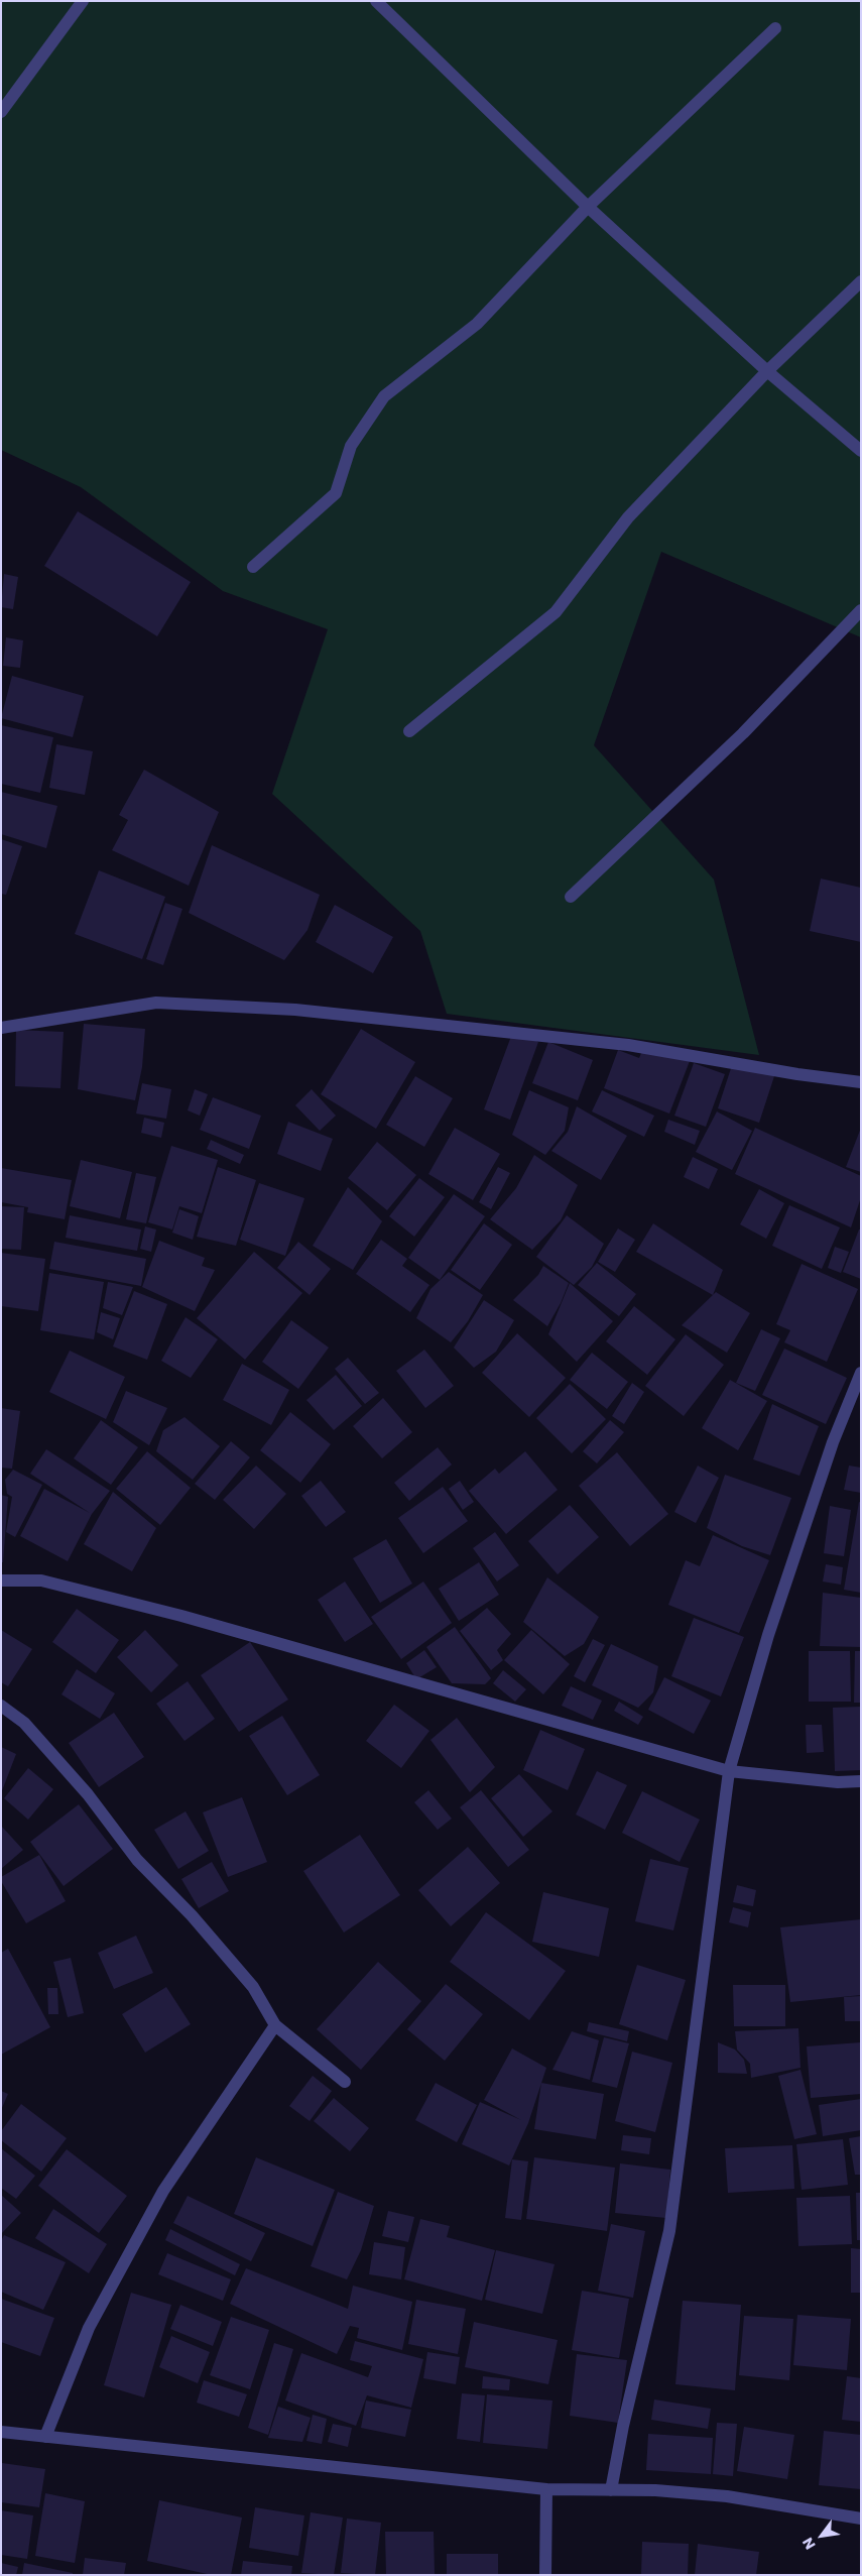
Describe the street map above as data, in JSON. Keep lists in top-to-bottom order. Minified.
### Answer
{"north":"bottom left"}
